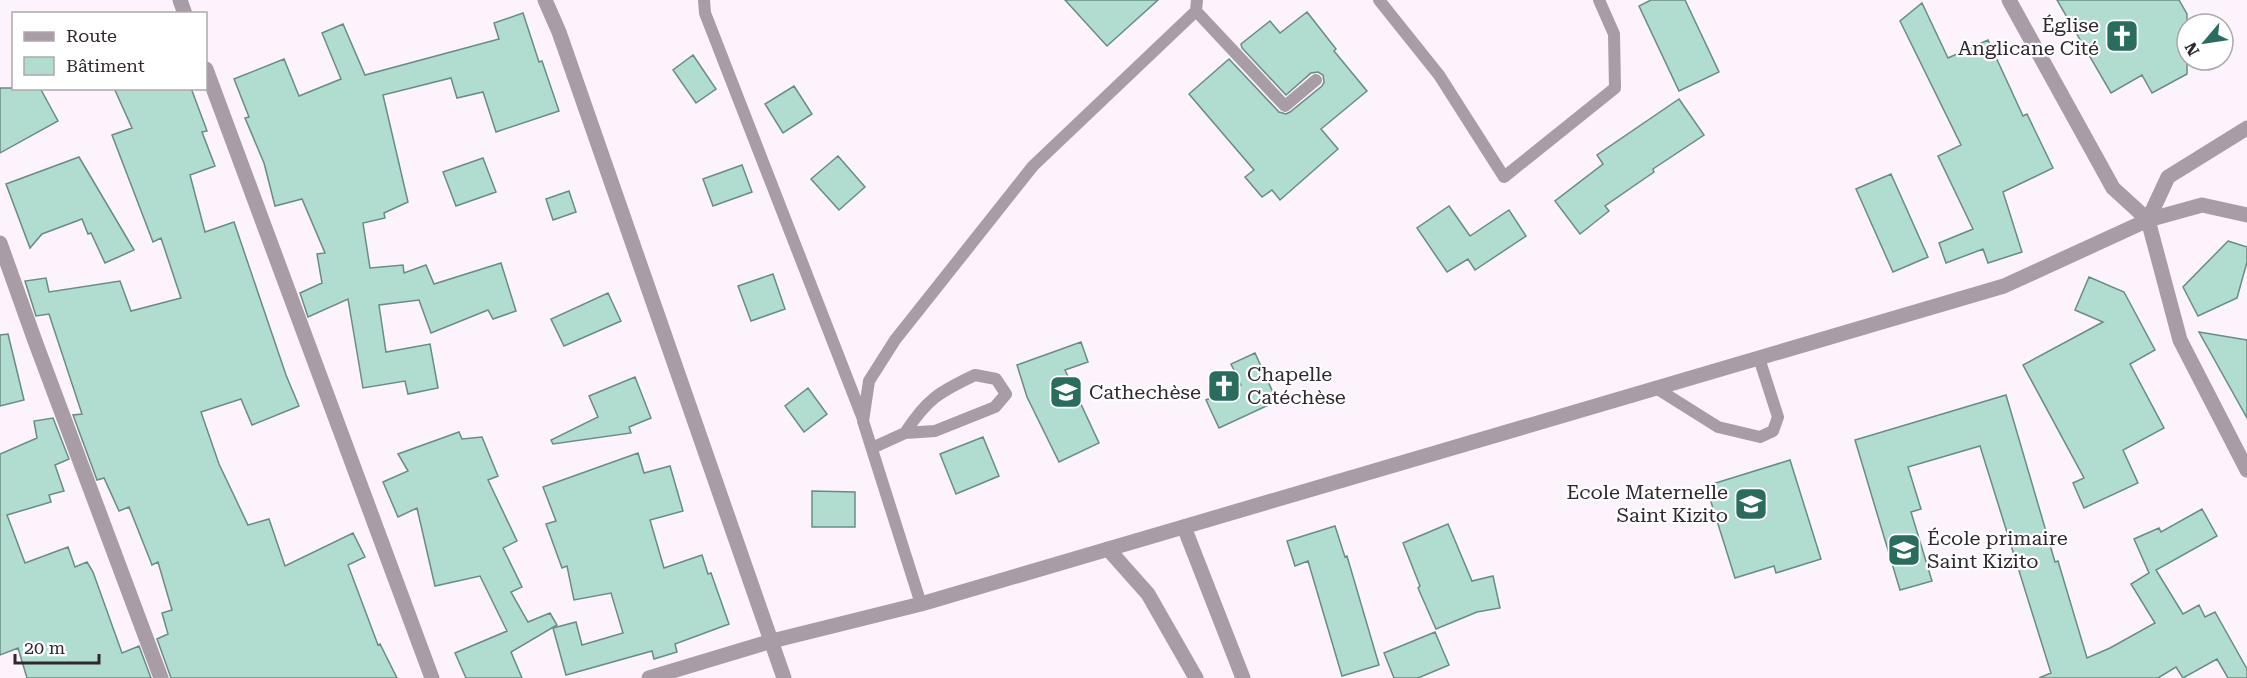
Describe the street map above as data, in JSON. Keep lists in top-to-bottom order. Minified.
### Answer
{"places":{"church":["Église Anglicane Cité","Chapelle Catéchèse"],"school or university":["Cathechèse","Ecole Maternelle Saint Kizito","École primaire Saint Kizito"]},"legend":["Route","Bâtiment"],"scale_bar":"20 m","north":"bottom left"}
